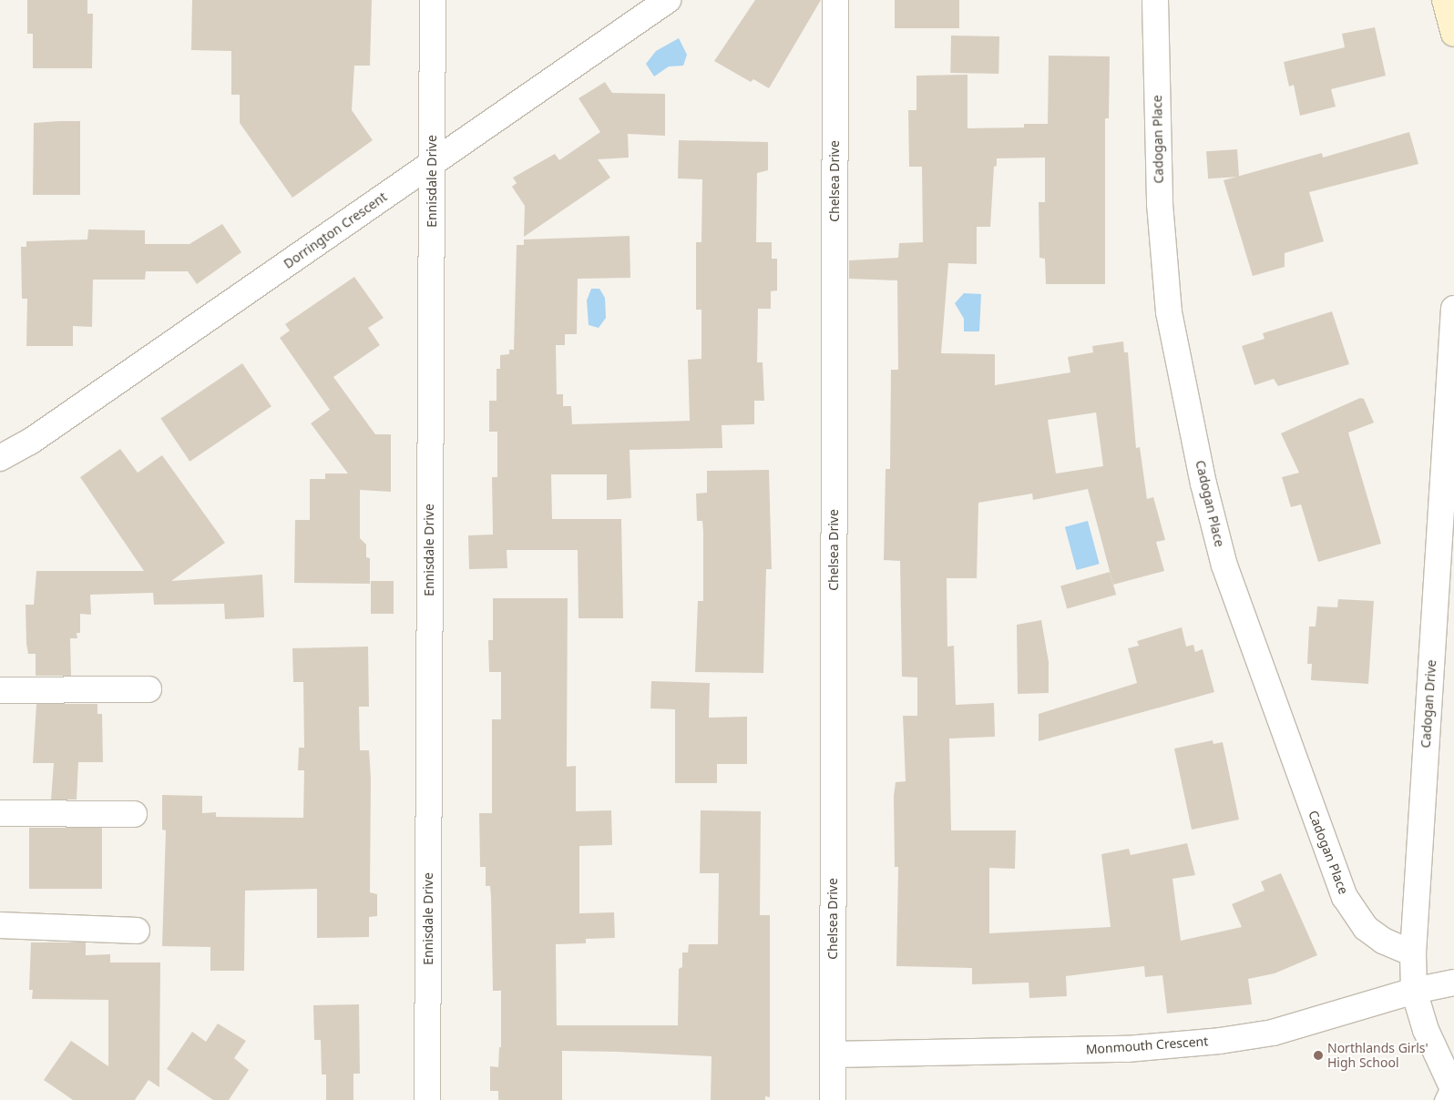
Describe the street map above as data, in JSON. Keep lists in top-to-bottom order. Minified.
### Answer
{"streets":{"street":["Cadogan Place","Ennisdale Drive","Chelsea Drive","Dorrington Crescent","Cadogan Drive","Monmouth Crescent"]},"crossings":[["Cadogan Place","Cadogan Drive"],["Ennisdale Drive","Dorrington Crescent"],["Chelsea Drive","Monmouth Crescent"],["Cadogan Drive","Monmouth Crescent"]],"places":["Northlands Girls' High School"]}
